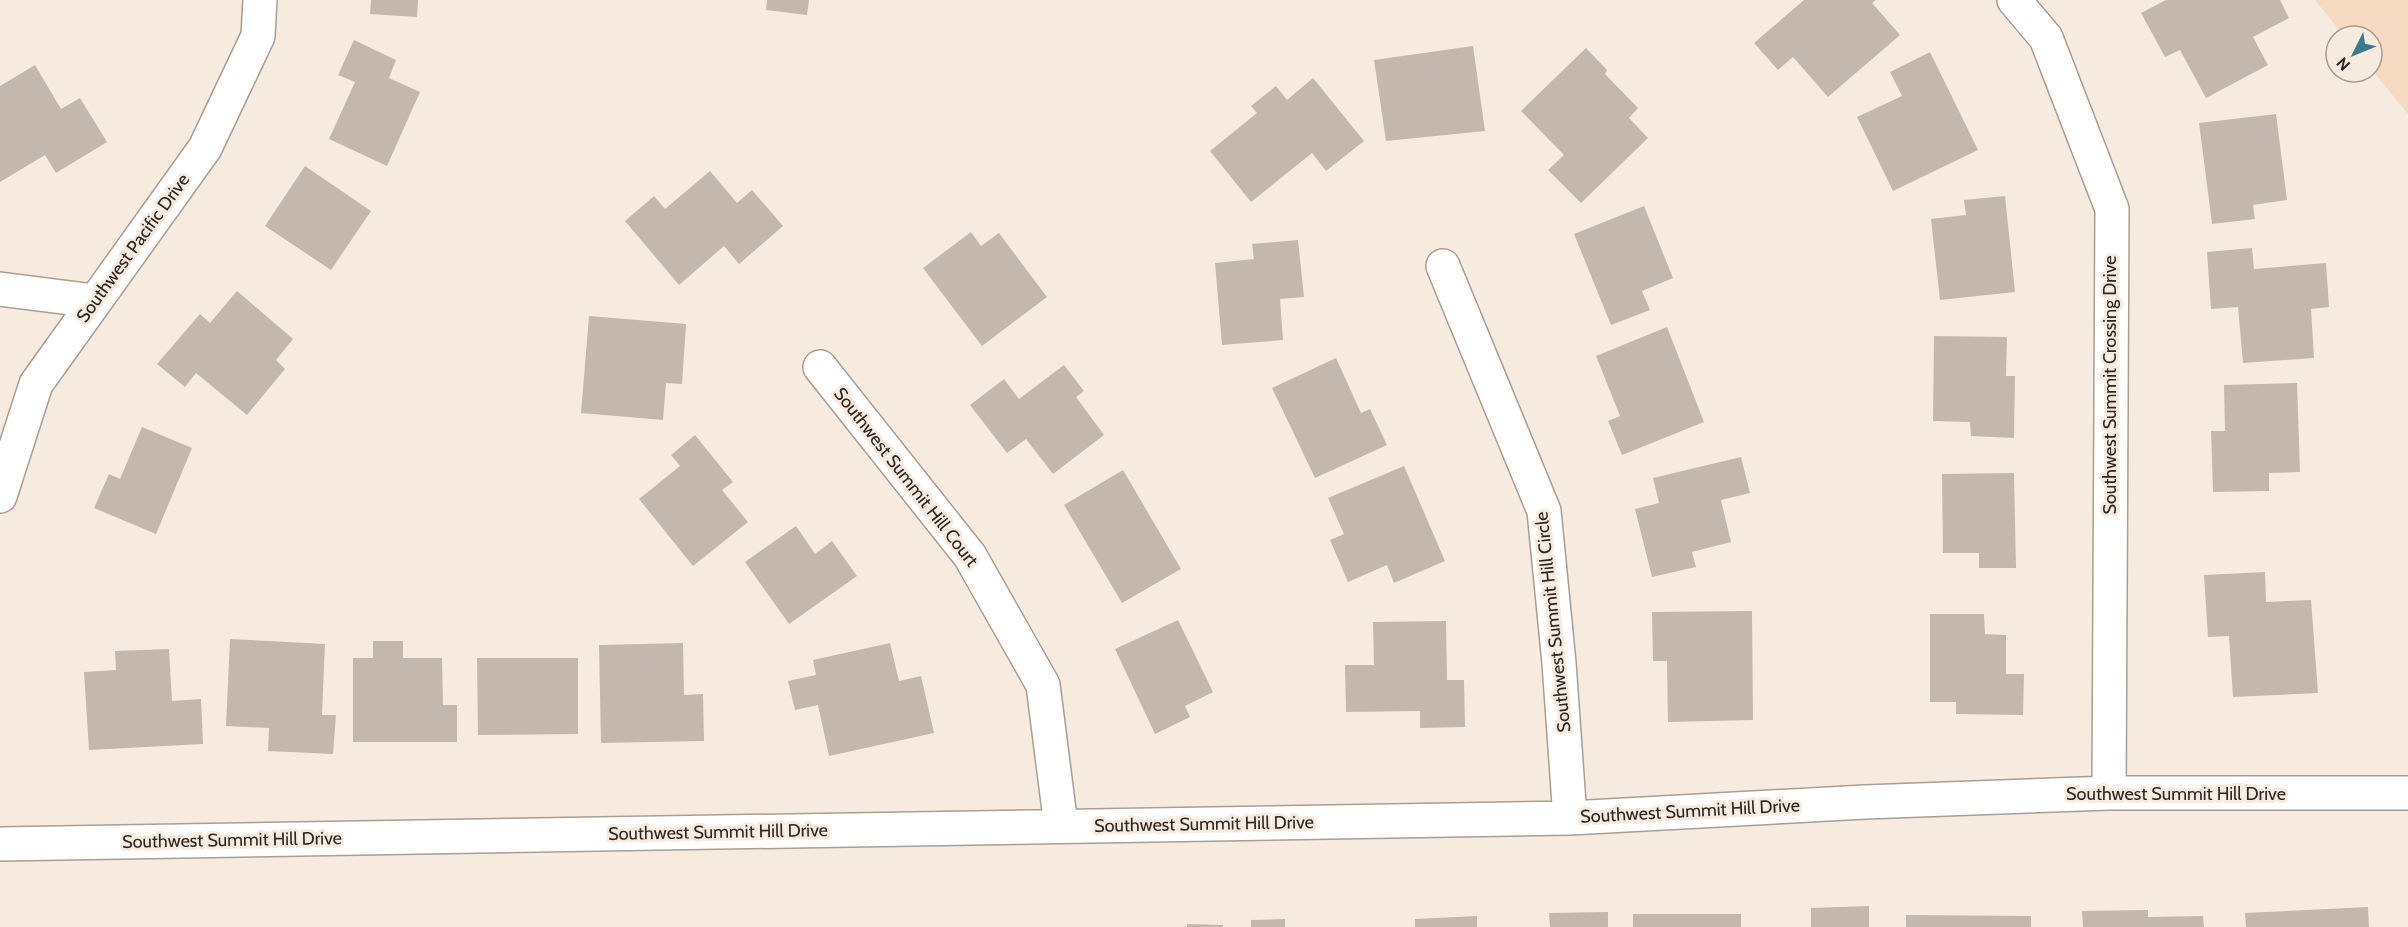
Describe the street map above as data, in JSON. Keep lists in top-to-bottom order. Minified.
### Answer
{"streets":{"street":["Southwest Pacific Drive","Southwest Summit Crossing Drive","Southwest Summit Hill Court","Southwest Summit Hill Circle","Southwest Summit Hill Drive"]},"crossings":[["Southwest Summit Crossing Drive","Southwest Summit Hill Drive"],["Southwest Summit Hill Court","Southwest Summit Hill Drive"],["Southwest Summit Hill Circle","Southwest Summit Hill Drive"]],"north":"bottom left"}
